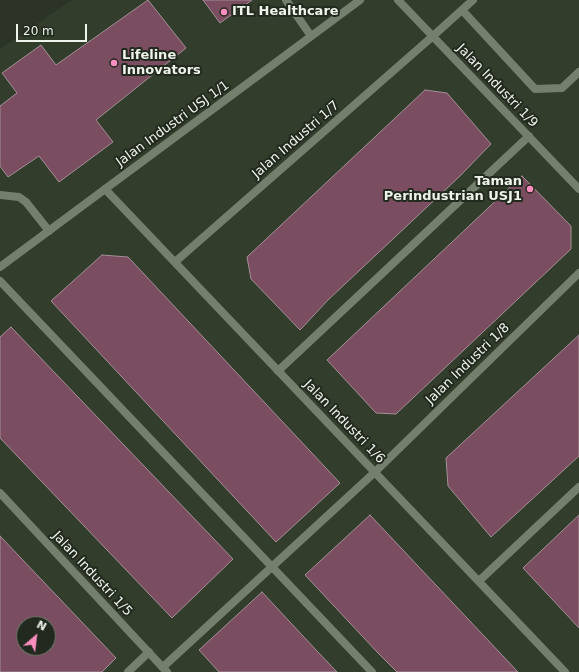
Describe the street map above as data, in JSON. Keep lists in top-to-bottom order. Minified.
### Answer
{"streets":{"street":["Jalan Industri 1/9","Jalan Industri USJ 1/1","Jalan Industri 1/7","Jalan Industri 1/8","Jalan Industri 1/6","Jalan Industri 1/5"]},"crossings":[["Jalan Industri 1/9","Jalan Industri 1/7"],["Jalan Industri USJ 1/1","Jalan Industri 1/6"],["Jalan Industri 1/7","Jalan Industri 1/6"],["Jalan Industri 1/8","Jalan Industri 1/6"],["Jalan Industri 1/8","Jalan Industri 1/5"]],"places":["ITL Healthcare","Lifeline Innovators","Taman Perindustrian USJ1"],"scale_bar":"20 m","north":"top right"}
